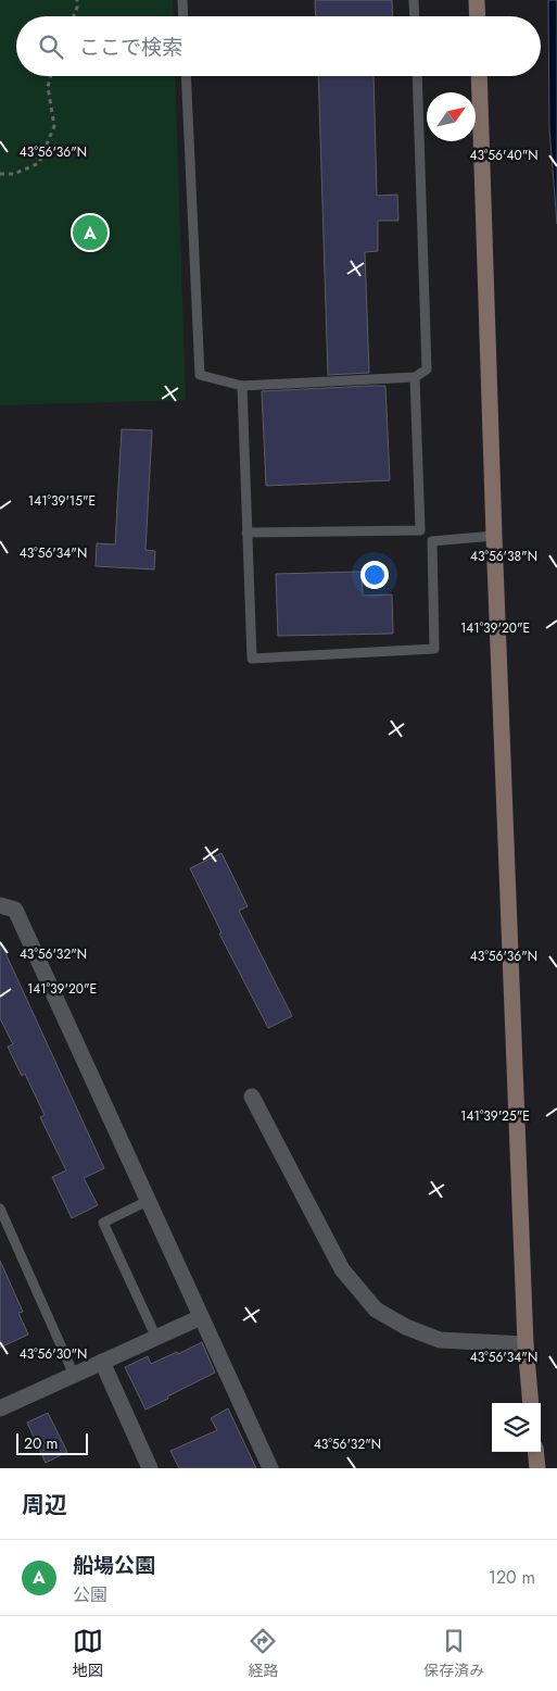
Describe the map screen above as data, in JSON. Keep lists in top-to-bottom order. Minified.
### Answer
{"scale_bar":"20 m","north":"top right","page":{"search":"ここで検索","pins":"A","scale":"20 m","heading":"周辺","list":[{"mark":"A","name":"船場公園","note":"公園","value":"120 m"}],"nav":["地図","経路","保存済み"]},"coordinates":["43°56'36\"N","43°56'40\"N","141°39'15\"E","43°56'34\"N","43°56'38\"N","141°39'20\"E","43°56'32\"N","141°39'25\"E","43°56'30\"N"]}
